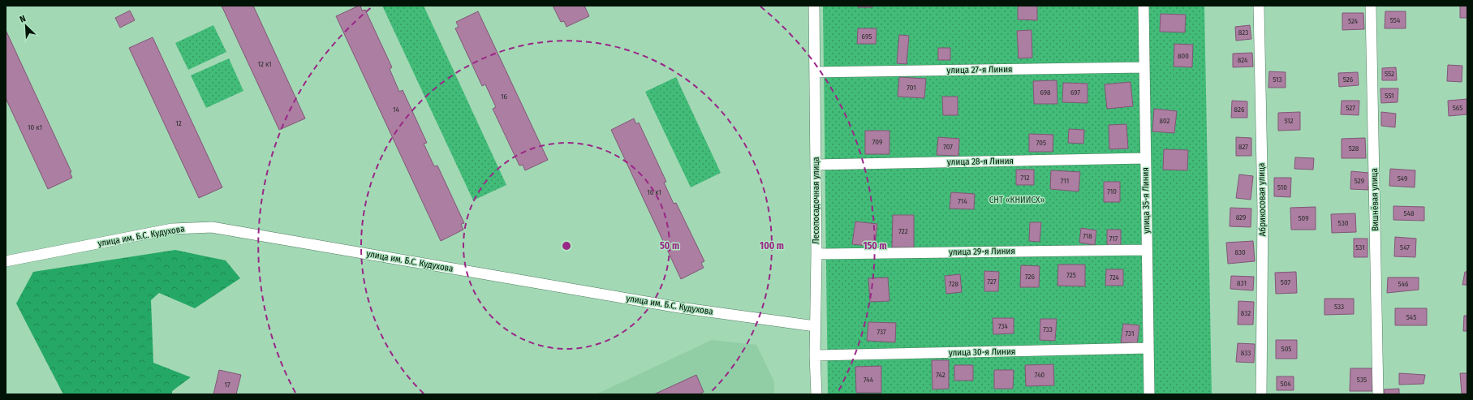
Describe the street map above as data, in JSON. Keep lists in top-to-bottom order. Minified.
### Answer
{"streets":{"street":["улица 27-я Линия","улица 28-я Линия","Абрикосовая улица","Вишнёвая улица","Лесопосадочная улица","улица 35-я Линия","улица им. Б.С. Кудухова","улица 29-я Линия","улица 30-я Линия"]},"crossings":[["улица 27-я Линия","Лесопосадочная улица"],["улица 27-я Линия","улица 35-я Линия"],["улица 28-я Линия","Лесопосадочная улица"],["улица 28-я Линия","улица 35-я Линия"],["Лесопосадочная улица","улица им. Б.С. Кудухова"],["Лесопосадочная улица","улица 29-я Линия"],["Лесопосадочная улица","улица 30-я Линия"],["улица 35-я Линия","улица 29-я Линия"],["улица 35-я Линия","улица 30-я Линия"]],"parks":["СНТ «КНИИСХ»"],"house_numbers":["554","524","823","695","800","824","12 к1","552","513","526","701","698","697","551","16","527","565","14","826","802","512","12","10 к1","709","705","707","827","528","712","549","711","529","510","710","16 к1","714","548","829","509","530","722","718","717","531","547","830","725","726","724","727","507","831","728","546","533","832","545","734","733","737","731","505","833","742","740","744","535","504","17"],"north":"top left","rings":["50 m","100 m","150 m"]}
